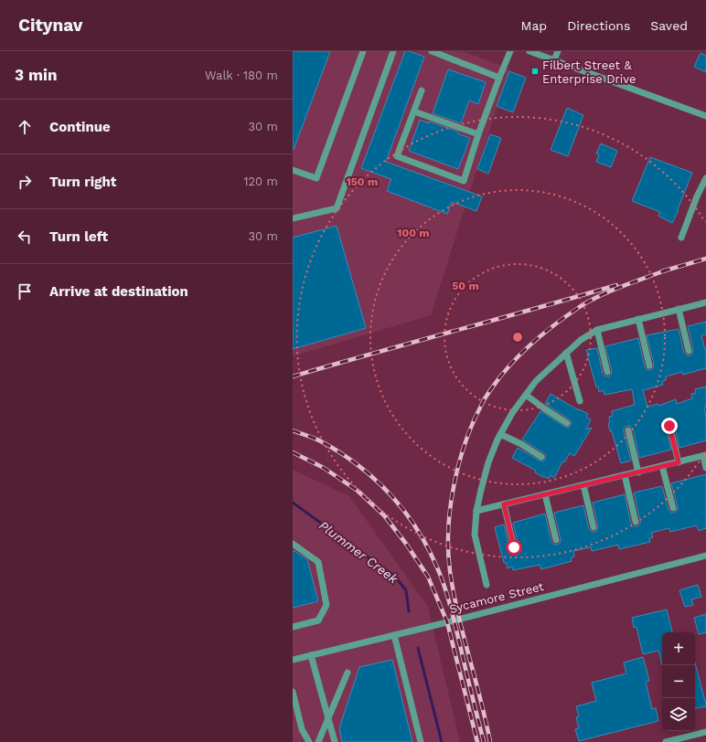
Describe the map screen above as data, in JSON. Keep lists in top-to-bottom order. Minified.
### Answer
{"streets":{"street":["Sycamore Street"]},"water":["Plummer Creek"],"places":{"transit":["Filbert Street & Enterprise Drive"]},"page":{"header":"Citynav","nav":["Map","Directions","Saved"],"heading":["3 min","Walk · 180 m"],"list":[["Continue","30 m"],["Turn right","120 m"],["Turn left","30 m"],"Arrive at destination"],"map_buttons":["+","−"]},"rings":["150 m","100 m","50 m"]}
